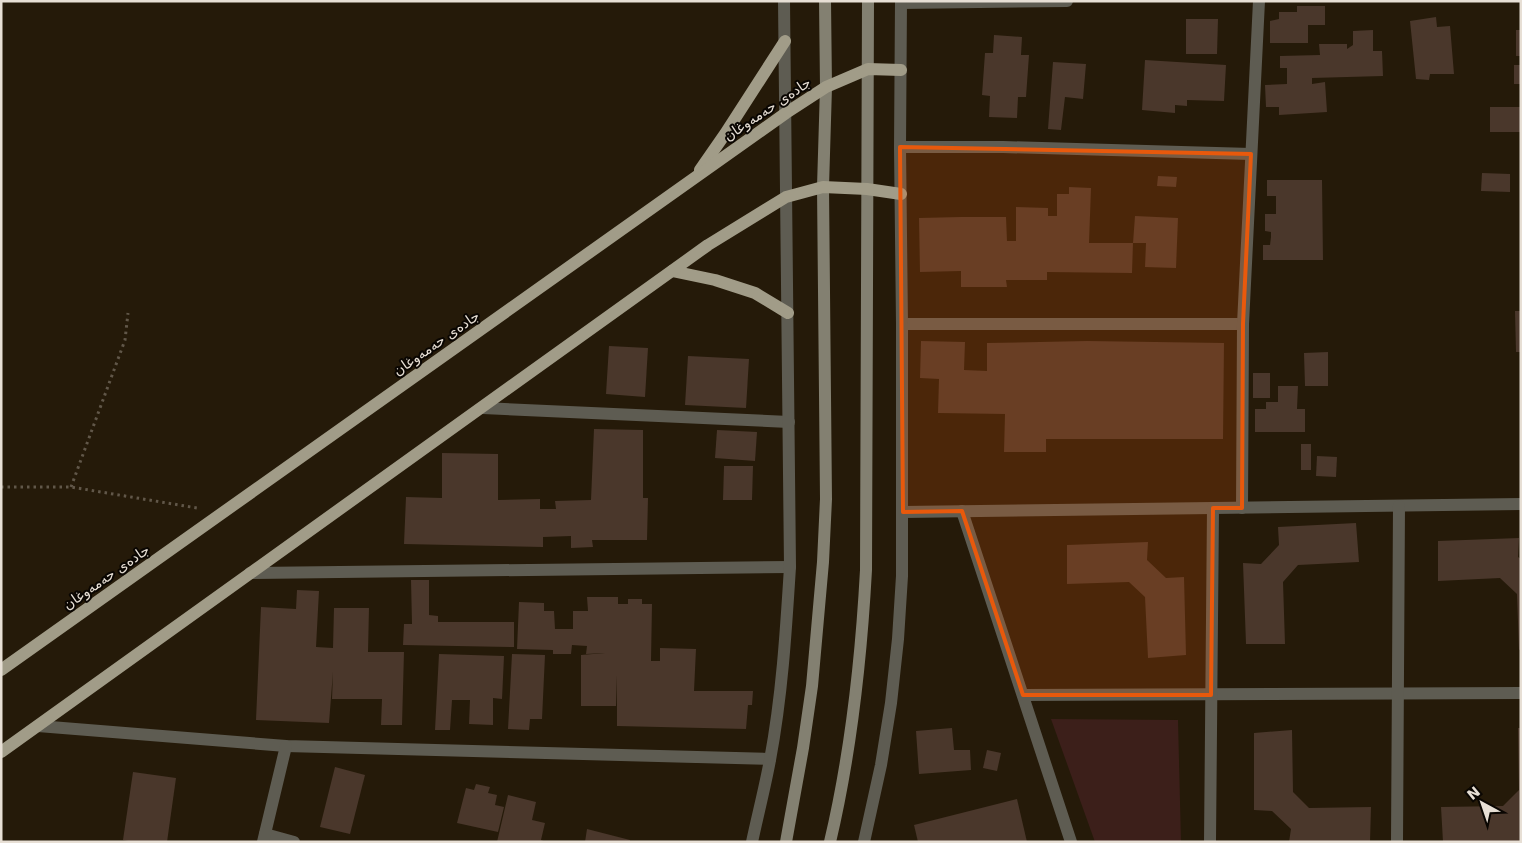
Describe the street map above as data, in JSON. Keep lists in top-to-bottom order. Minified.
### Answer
{"streets":{"main road":["جادەی حەمەوغان"]},"north":"top left"}
